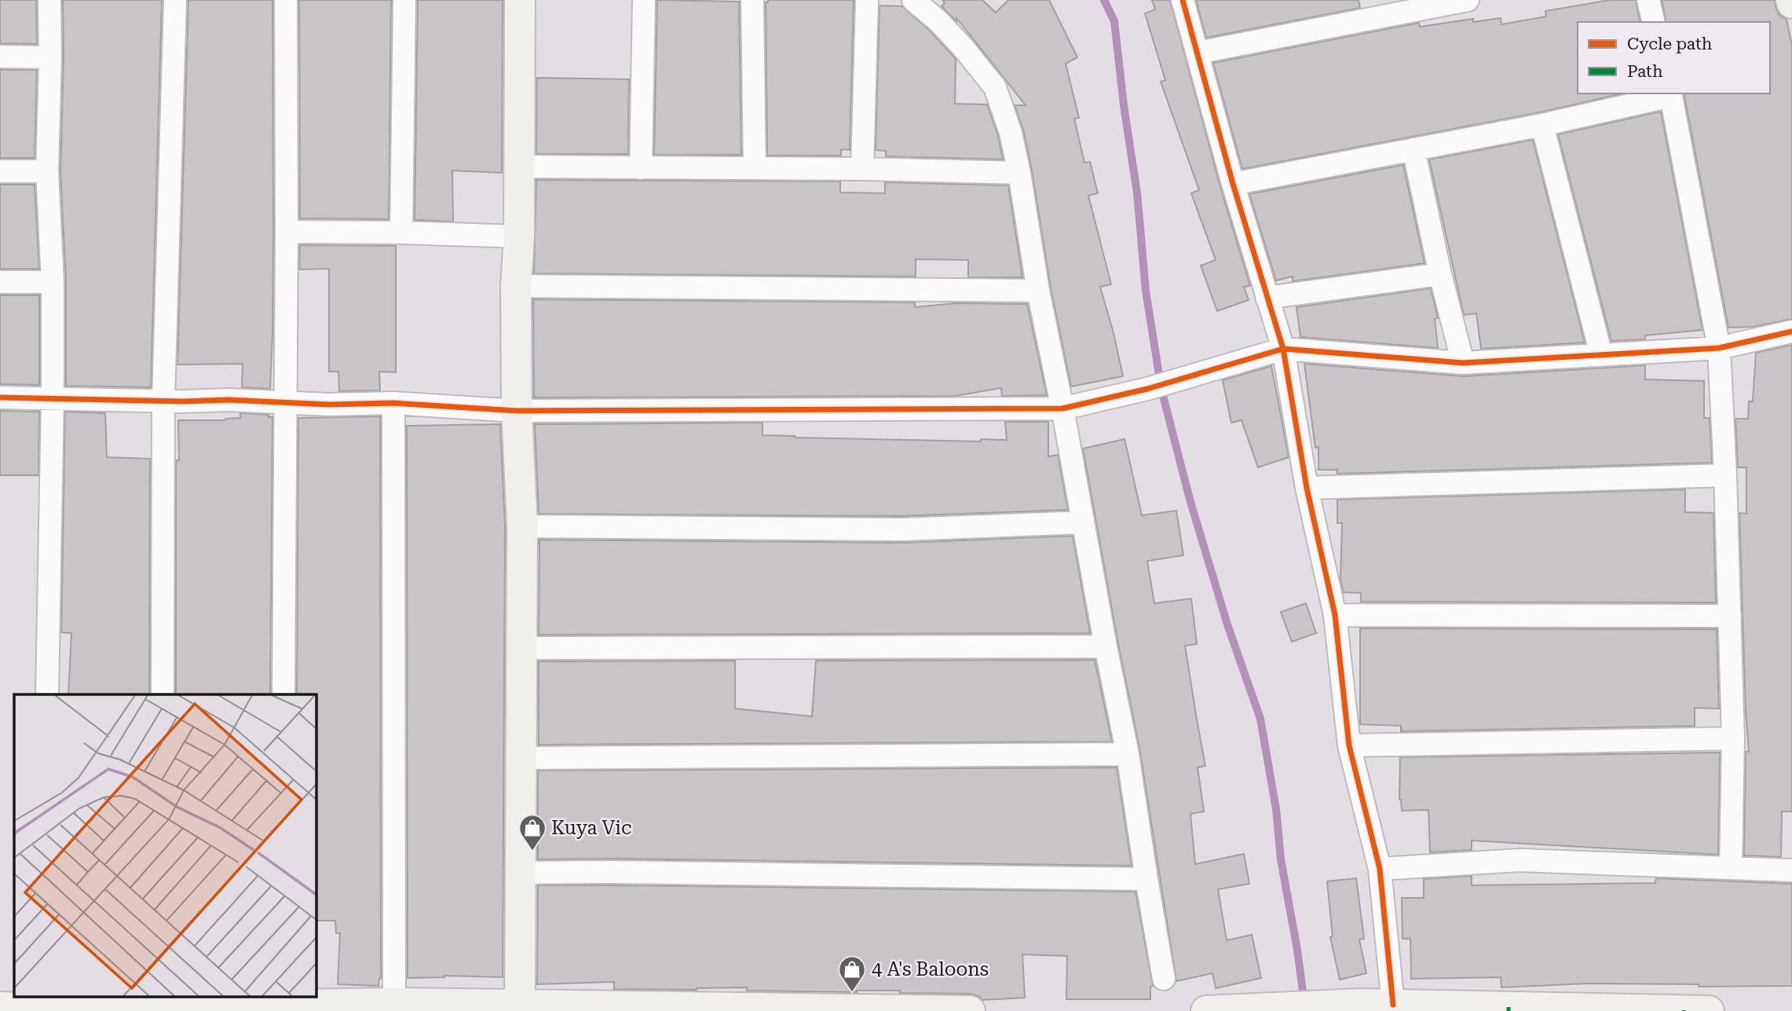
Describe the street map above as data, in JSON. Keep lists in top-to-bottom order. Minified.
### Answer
{"places":{"shop":["Kuya Vic","4 A's Baloons"]},"legend":["Cycle path","Path"]}
